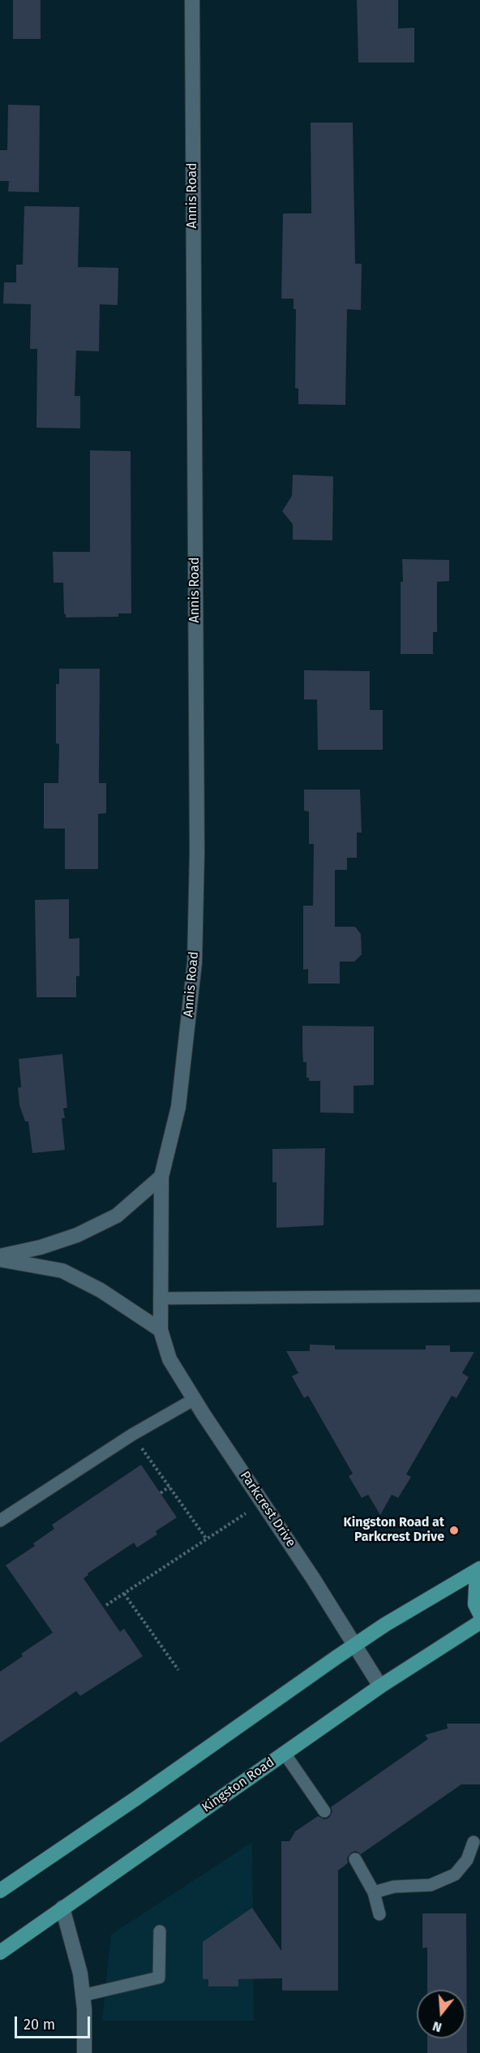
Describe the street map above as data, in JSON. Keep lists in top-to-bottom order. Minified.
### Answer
{"streets":{"main road":["Kingston Road"],"street":["Annis Road","Parkcrest Drive"]},"crossings":[["Annis Road","Parkcrest Drive"],["Parkcrest Drive","Kingston Road"]],"places":["Kingston Road at Parkcrest Drive"],"scale_bar":"20 m","north":"bottom"}
